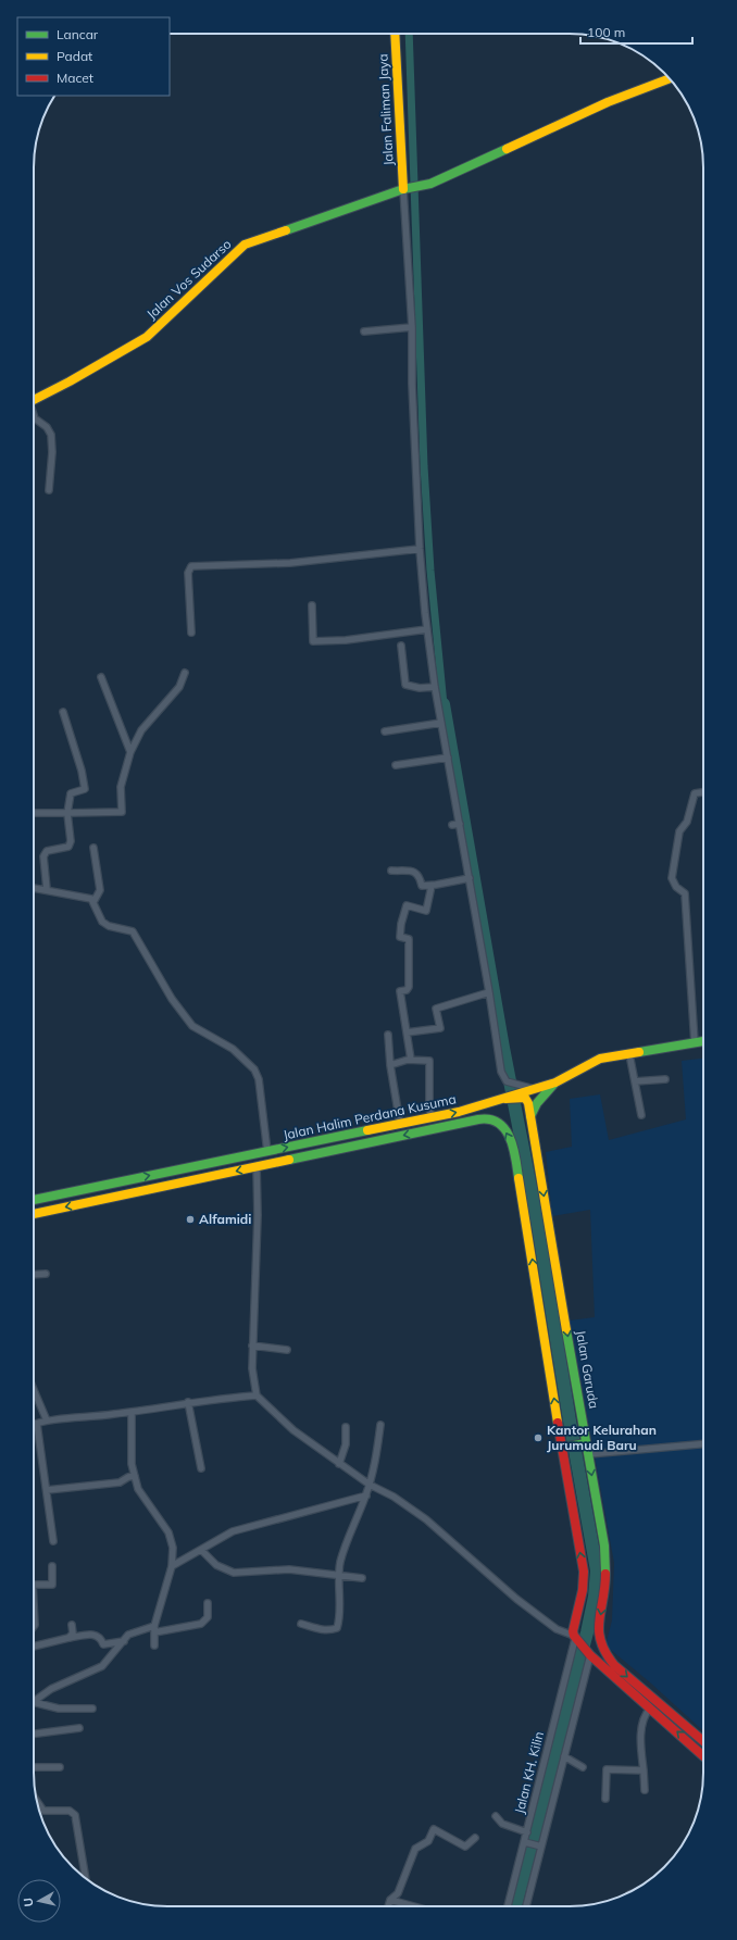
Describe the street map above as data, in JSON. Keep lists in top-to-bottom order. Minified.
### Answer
{"streets":{"main road":["Jalan Faliman Jaya","Jalan Vos Sudarso","Jalan Halim Perdana Kusuma","Jalan Garuda"],"street":["Jalan KH. Kilin"]},"crossings":[["Jalan Faliman Jaya","Jalan Vos Sudarso"],["Jalan Halim Perdana Kusuma","Jalan Garuda"]],"one_way":["Jalan Garuda"],"places":["Alfamidi","Kantor Kelurahan Jurumudi Baru"],"legend":["Lancar","Padat","Macet"],"scale_bar":"100 m","north":"left"}
